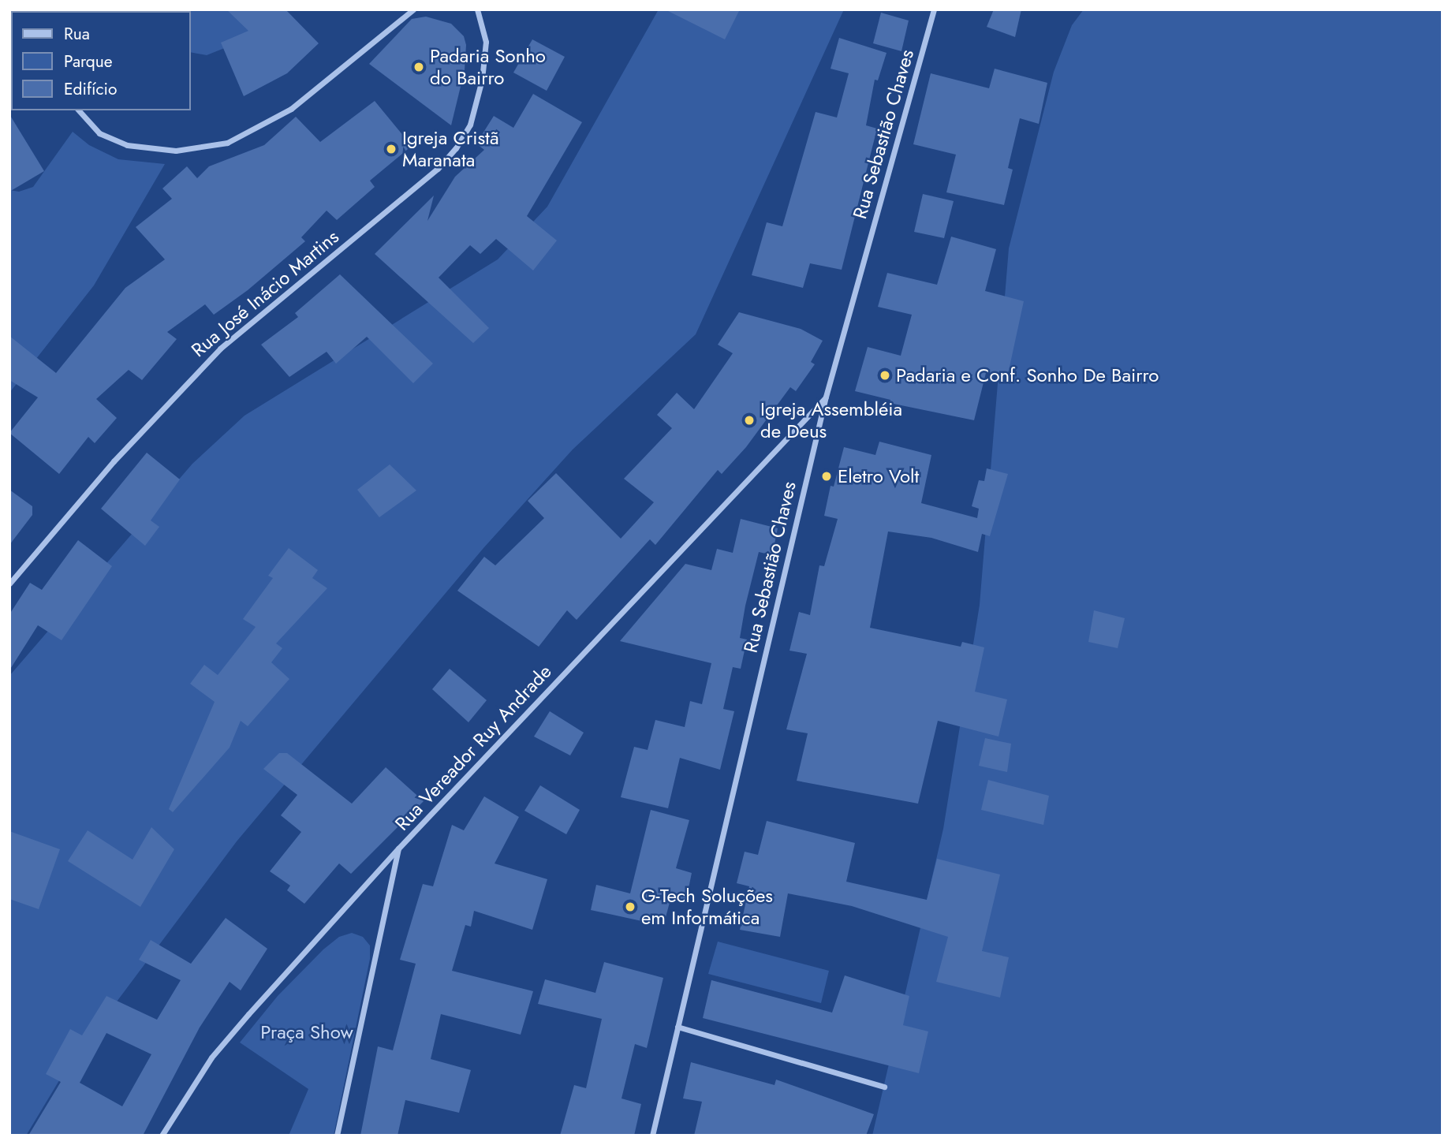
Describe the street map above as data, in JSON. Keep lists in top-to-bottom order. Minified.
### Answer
{"streets":{"street":["Rua Sebastião Chaves","Rua José Inácio Martins","Rua Vereador Ruy Andrade"]},"crossings":[["Rua Sebastião Chaves","Rua Vereador Ruy Andrade"]],"parks":["Praça Show"],"places":["Padaria Sonho do Bairro","Igreja Cristã Maranata","Padaria e Conf. Sonho De Bairro","Igreja Assembléia de Deus","Eletro Volt","G-Tech Soluções em Informática"],"legend":["Rua","Parque","Edifício"]}
